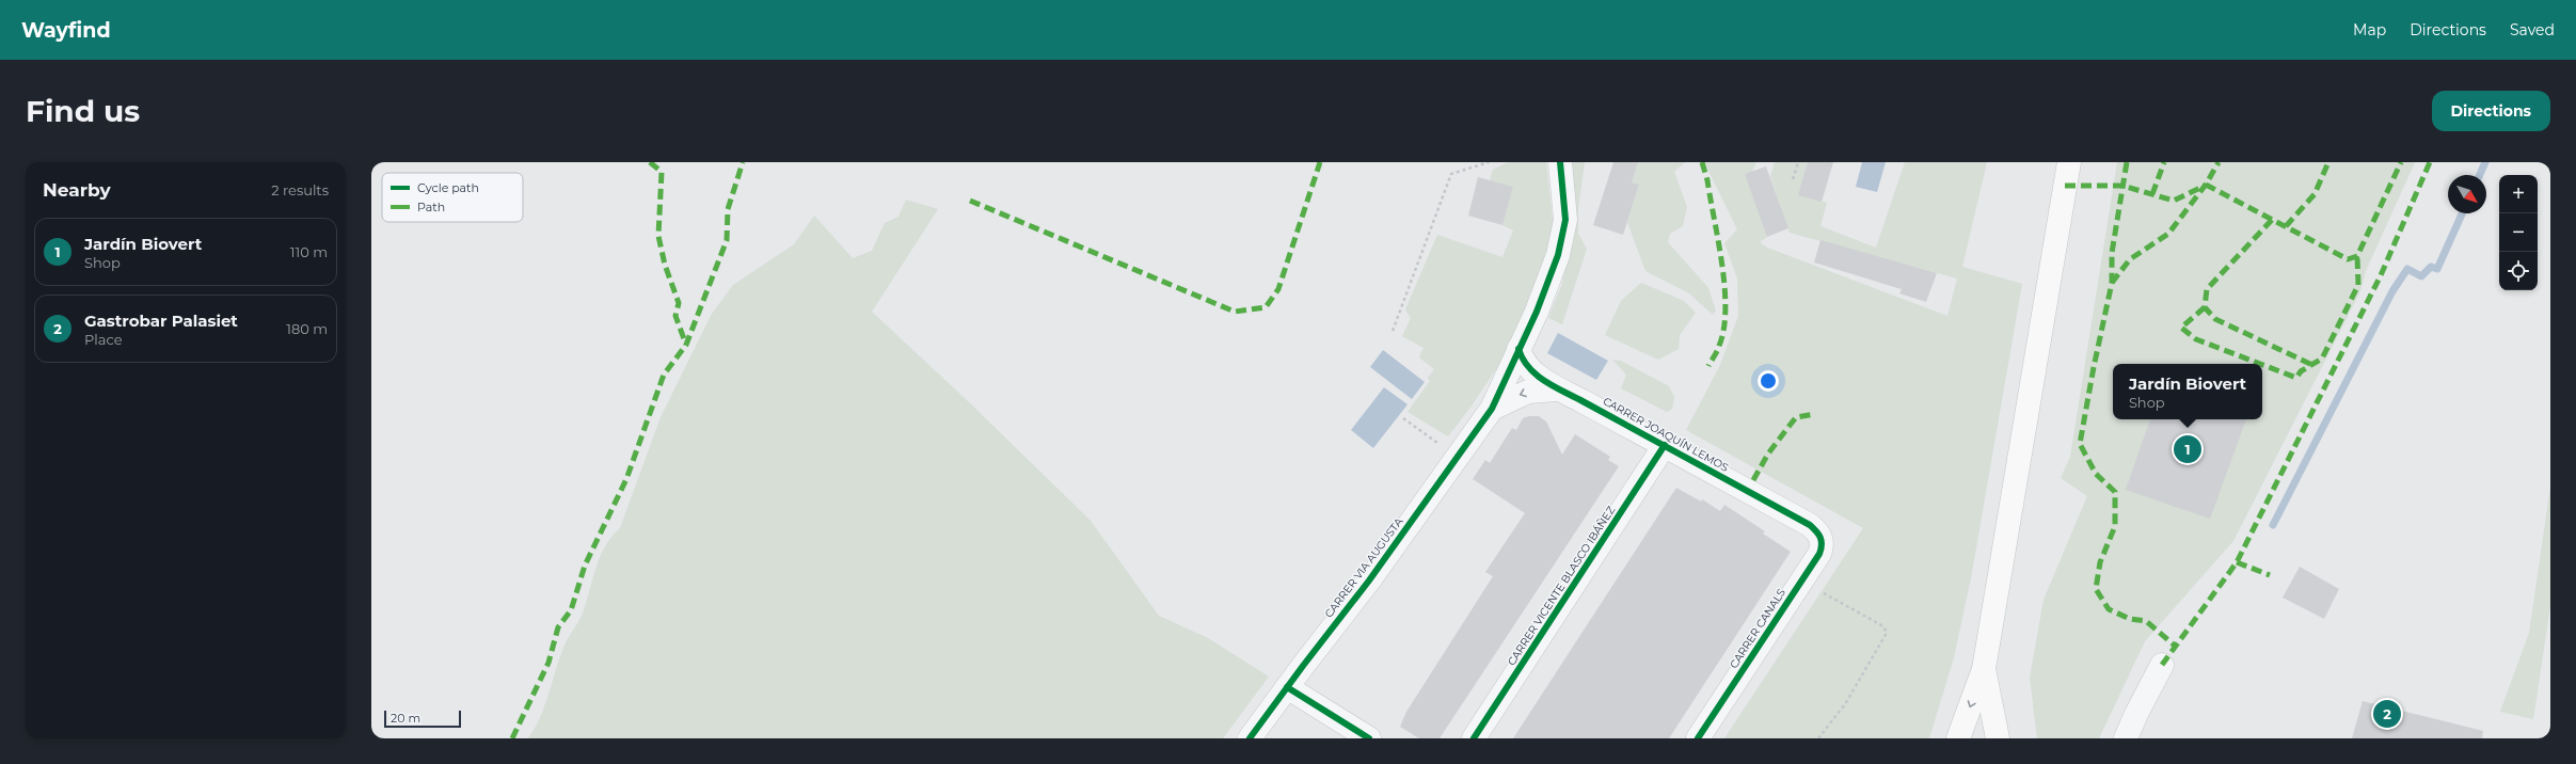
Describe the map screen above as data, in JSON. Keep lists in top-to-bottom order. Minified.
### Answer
{"streets":{"street":["CARRER JOAQUÍN LEMOS","CARRER VIA AUGUSTA","CARRER VICENTE BLASCO IBÁÑEZ","CARRER CANALS"]},"crossings":[["CARRER JOAQUÍN LEMOS","CARRER VIA AUGUSTA"],["CARRER JOAQUÍN LEMOS","CARRER VICENTE BLASCO IBÁÑEZ"],["CARRER JOAQUÍN LEMOS","CARRER CANALS"]],"legend":["Cycle path","Path"],"scale_bar":"20 m","north":"bottom right","page":{"header":"Wayfind","nav":["Map","Directions","Saved"],"buttons":"Directions","title":"Find us","heading":["Nearby","2 results"],"map_buttons":["+","−"],"list":[{"mark":"1","name":"Jardín Biovert","note":"Shop","value":"110 m"},{"mark":"2","name":"Gastrobar Palasiet","note":"Place","value":"180 m"}],"popup":["Jardín Biovert","Shop"],"pins":["1","2"],"scale":"20 m"}}
